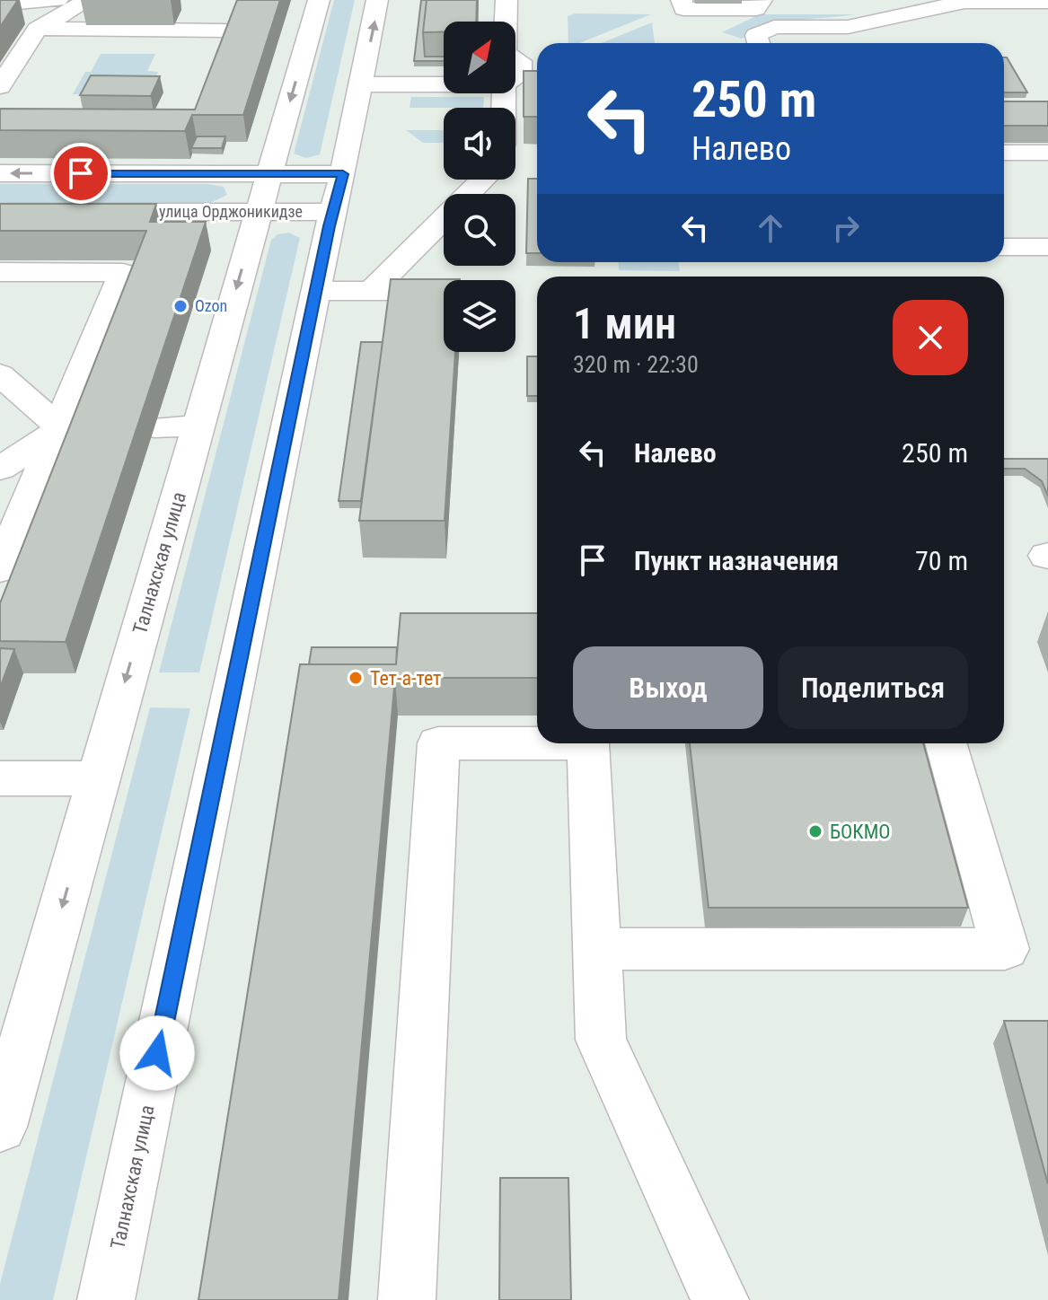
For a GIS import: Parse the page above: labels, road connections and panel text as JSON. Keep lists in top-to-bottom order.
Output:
{
  "streets": {
    "street": ["улица Орджоникидзе", "Талнахская улица"]
  },
  "crossings": [
    ["улица Орджоникидзе", "Талнахская улица"]
  ],
  "places": ["Ozon", "Тет-а-тет", "БОКМО"],
  "north": "top right",
  "page": {
    "turn": ["250 m", "Налево"],
    "heading": ["1 мин", "320 m · 22:30"],
    "list": [
      {
        "name": "Налево",
        "value": "250 m"
      },
      {
        "name": "Пункт назначения",
        "value": "70 m"
      }
    ],
    "buttons": ["Выход", "Поделиться"]
  }
}
